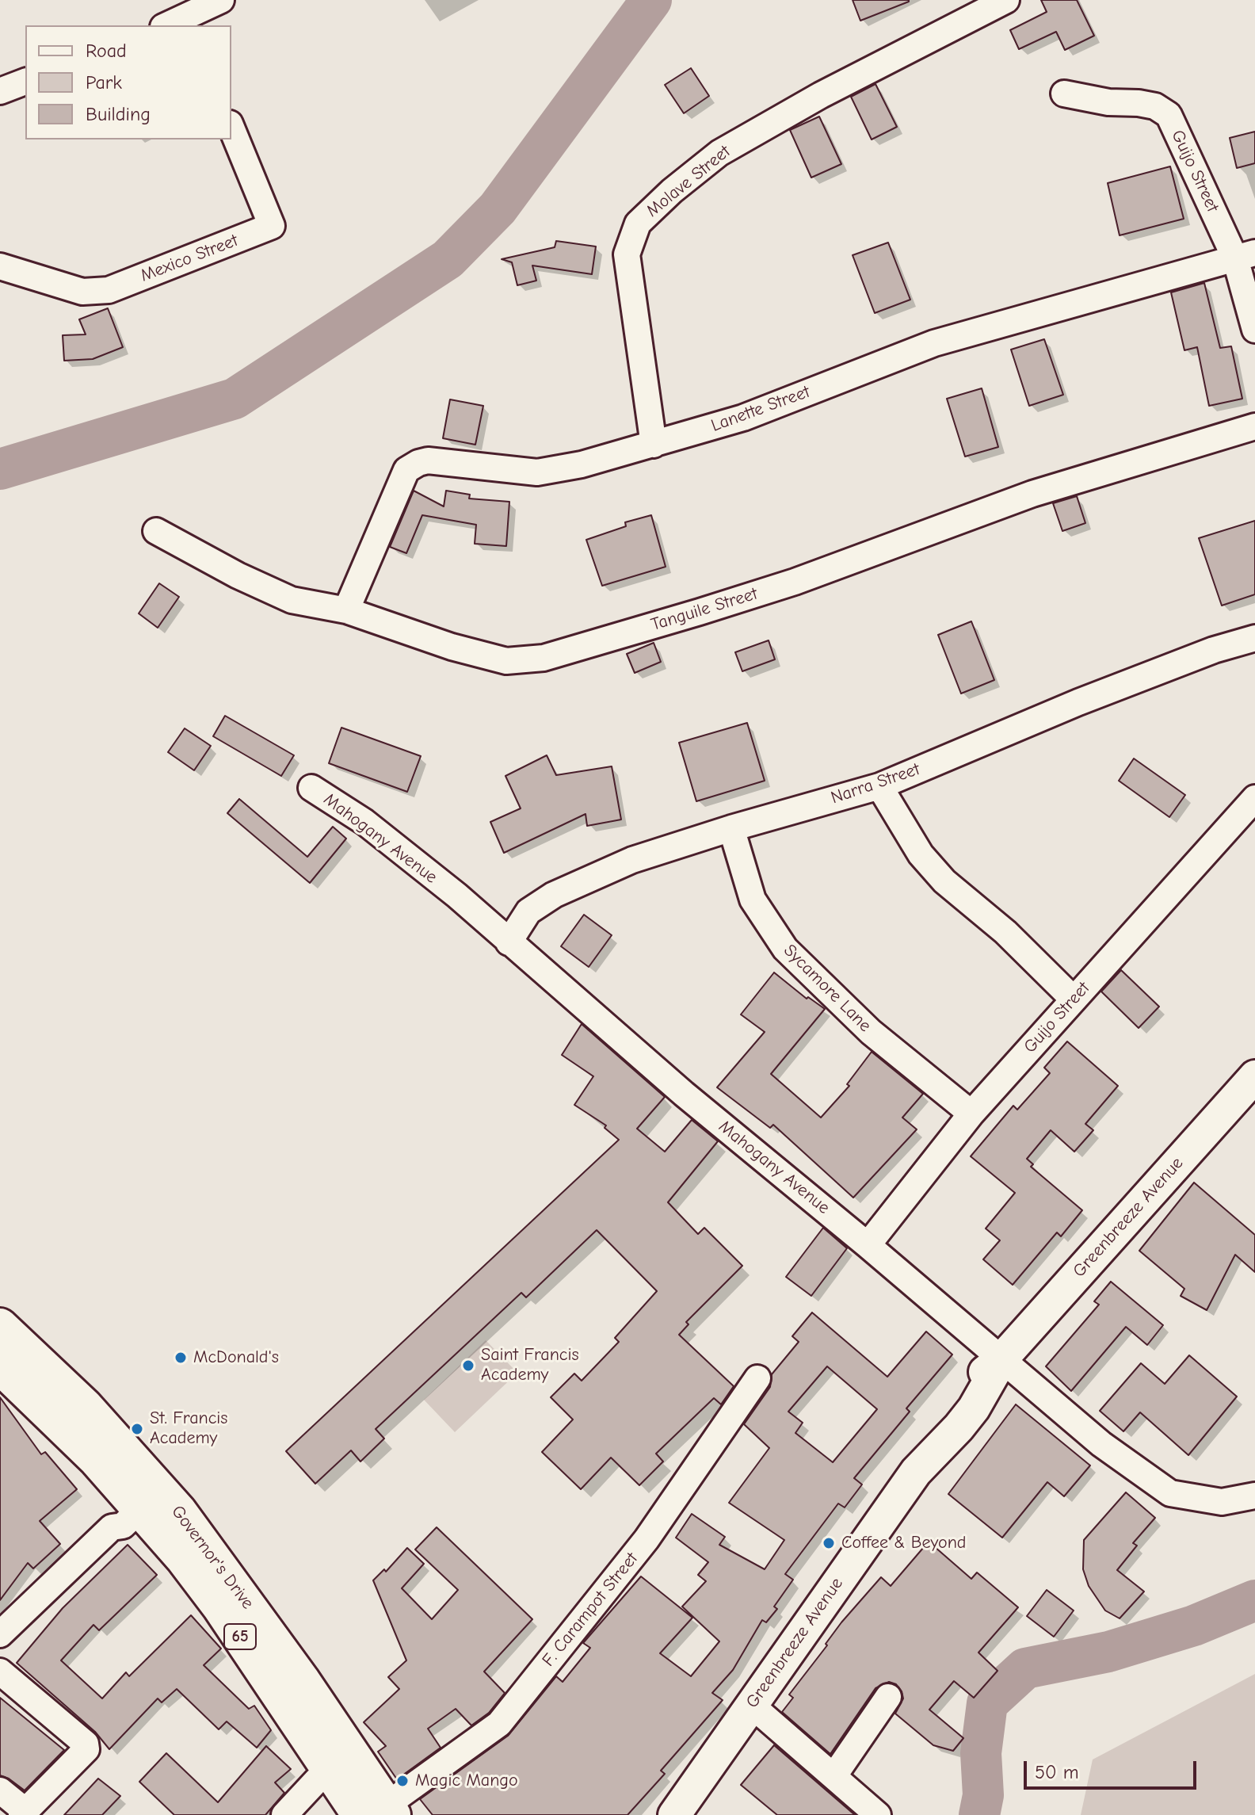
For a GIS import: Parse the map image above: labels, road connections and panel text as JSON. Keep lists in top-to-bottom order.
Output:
{
  "streets": {
    "main road": ["Governor's Drive", "65"],
    "street": [
      "Guijo Street",
      "Molave Street",
      "Mexico Street",
      "Lanette Street",
      "Tanguile Street",
      "Narra Street",
      "Mahogany Avenue",
      "Sycamore Lane",
      "Greenbreeze Avenue",
      "F. Carampot Street"
    ]
  },
  "crossings": [
    ["Guijo Street", "Lanette Street"],
    ["Guijo Street", "Mahogany Avenue"],
    ["Guijo Street", "Sycamore Lane"],
    ["Molave Street", "Lanette Street"],
    ["Lanette Street", "Tanguile Street"],
    ["Narra Street", "Mahogany Avenue"],
    ["Narra Street", "Sycamore Lane"],
    ["Mahogany Avenue", "Greenbreeze Avenue"],
    ["Governor's Drive", "F. Carampot Street"]
  ],
  "places": [
    "McDonald's",
    "Saint Francis Academy",
    "St. Francis Academy",
    "Coffee & Beyond",
    "Magic Mango"
  ],
  "legend": ["Road", "Park", "Building"],
  "scale_bar": "50 m"
}
